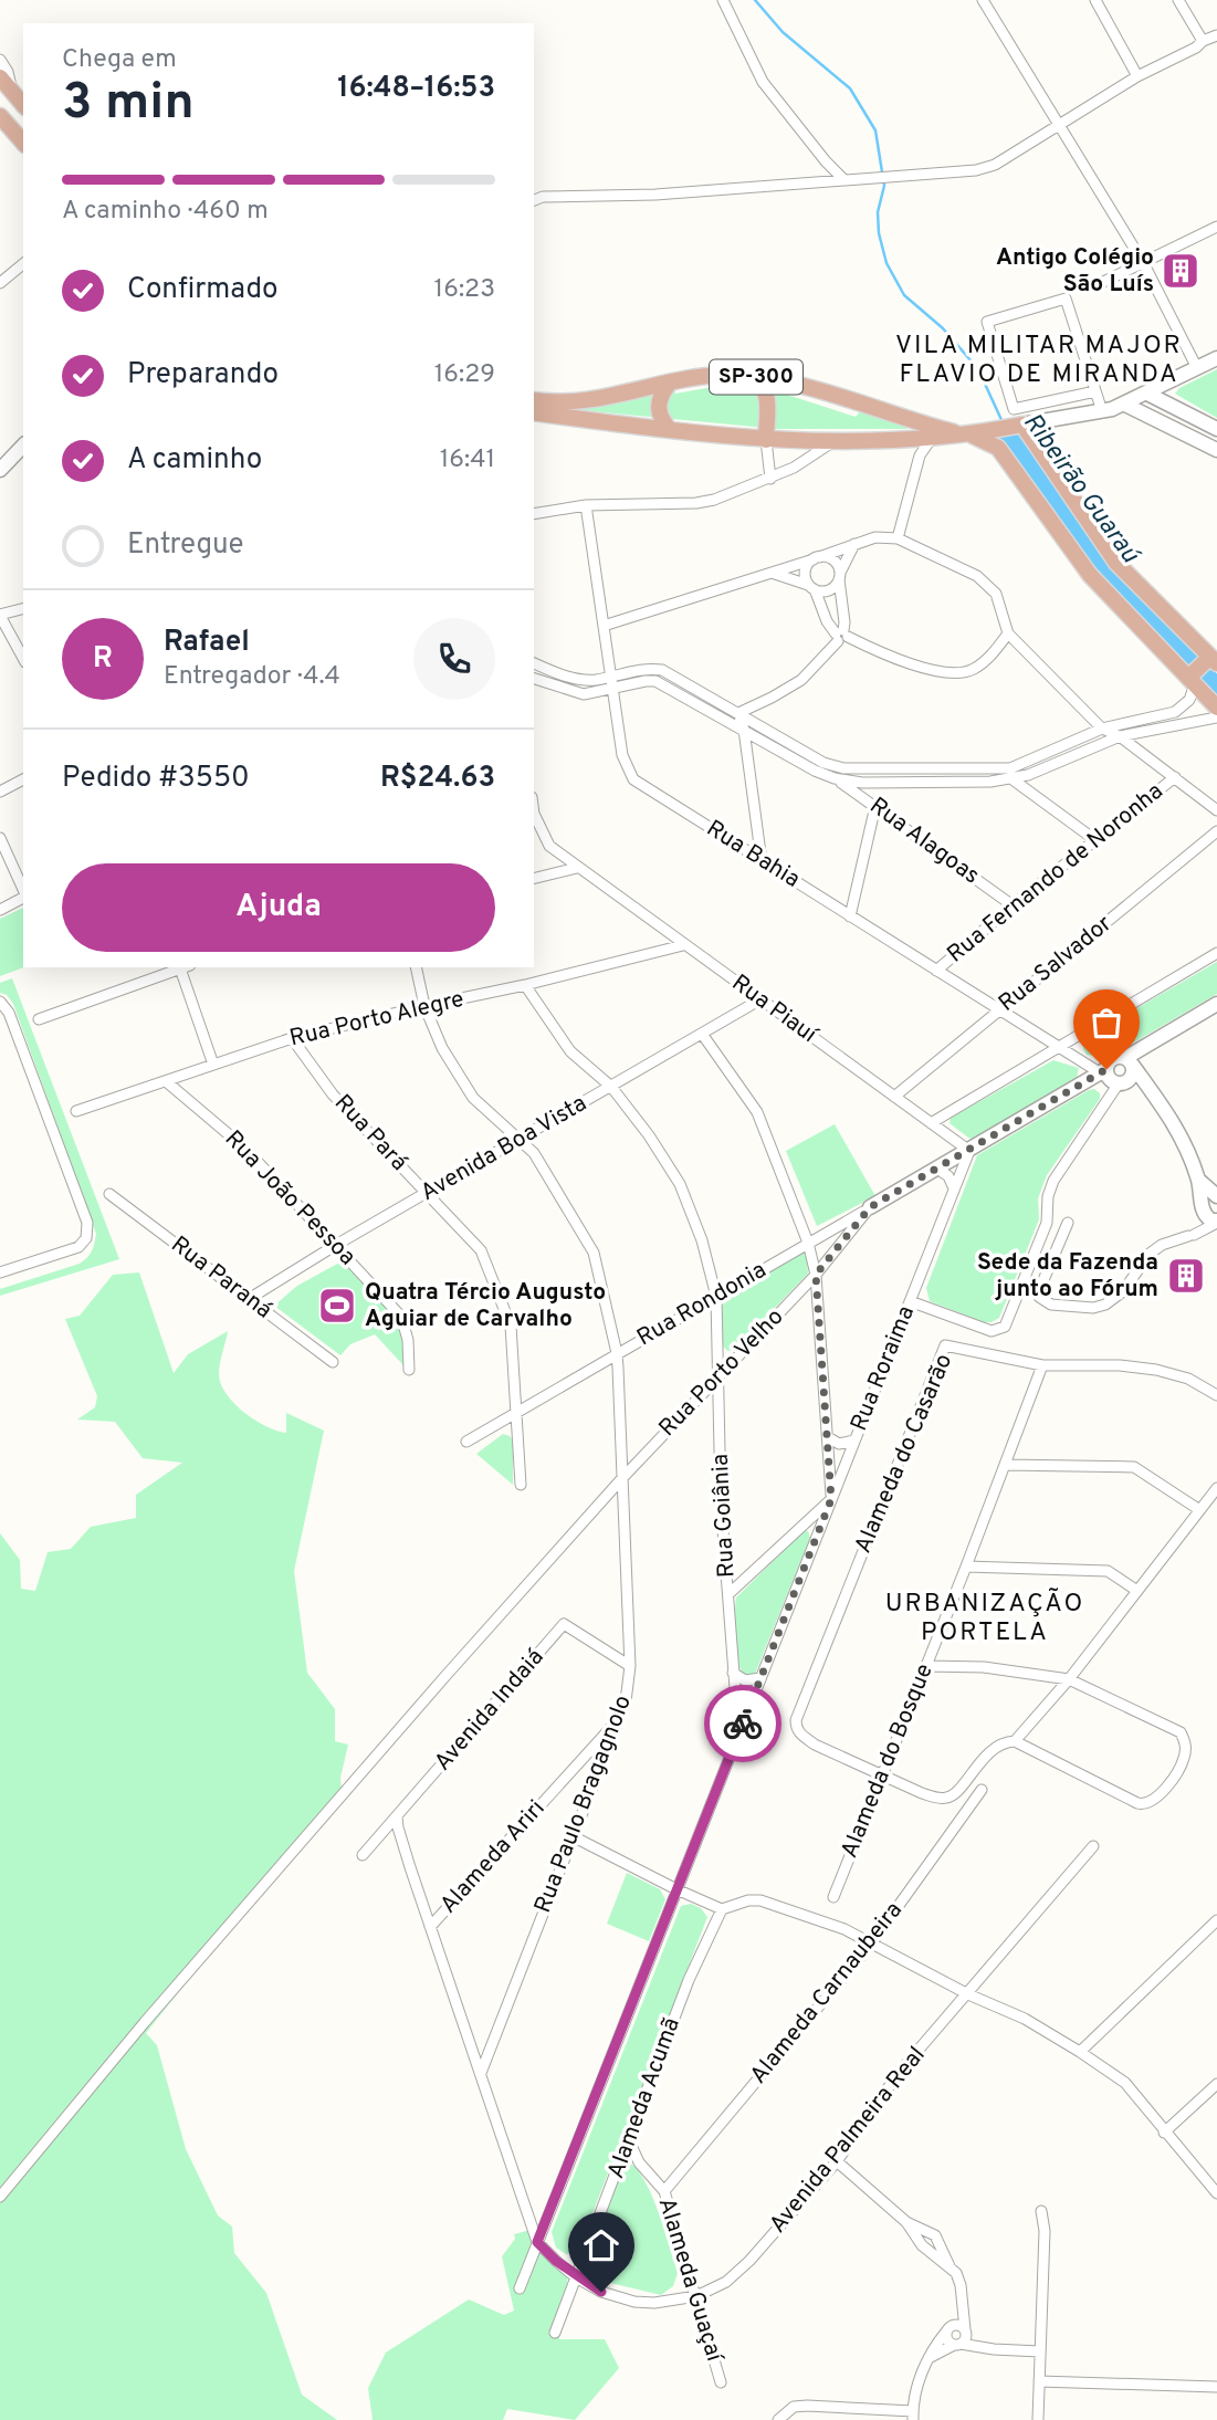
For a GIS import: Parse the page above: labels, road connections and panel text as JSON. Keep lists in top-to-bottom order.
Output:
{
  "streets": {
    "main road": ["SP-300"],
    "street": [
      "Rua Alagoas",
      "Rua Bahia",
      "Rua Fernando de Noronha",
      "Rua Salvador",
      "Rua Piauí",
      "Rua Porto Alegre",
      "Rua Pará",
      "Avenida Boa Vista",
      "Rua João Pessoa",
      "Rua Paraná",
      "Rua Rondonia",
      "Rua Roraima",
      "Rua Porto Velho",
      "Alameda do Casarão",
      "Rua Goiânia",
      "Avenida Indaiá",
      "Alameda do Bosque",
      "Rua Paulo Bragagnolo",
      "Alameda Ariri",
      "Alameda Carnaubeira",
      "Alameda Acumã",
      "Avenida Palmeira Real",
      "Alameda Guaçaí"
    ]
  },
  "crossings": [
    ["Rua Alagoas", "Rua Fernando de Noronha"],
    ["Rua Bahia", "Rua Fernando de Noronha"],
    ["Rua Bahia", "Rua Salvador"],
    ["Rua Bahia", "Rua Rondonia"],
    ["Rua Salvador", "Rua Piauí"],
    ["Rua Piauí", "Rua Porto Alegre"],
    ["Rua Piauí", "Avenida Boa Vista"],
    ["Rua Piauí", "Rua Rondonia"],
    ["Rua Piauí", "Rua Roraima"],
    ["Rua Porto Alegre", "Rua Pará"],
    ["Rua Porto Alegre", "Rua João Pessoa"],
    ["Rua Porto Alegre", "Rua Goiânia"],
    ["Rua Porto Alegre", "Rua Paulo Bragagnolo"],
    ["Rua Pará", "Avenida Boa Vista"],
    ["Rua Pará", "Rua Rondonia"],
    ["Avenida Boa Vista", "Rua João Pessoa"],
    ["Avenida Boa Vista", "Rua Paraná"],
    ["Avenida Boa Vista", "Rua Goiânia"],
    ["Avenida Boa Vista", "Rua Paulo Bragagnolo"],
    ["Rua Rondonia", "Rua Roraima"],
    ["Rua Rondonia", "Rua Porto Velho"],
    ["Rua Rondonia", "Rua Goiânia"],
    ["Rua Rondonia", "Rua Paulo Bragagnolo"],
    ["Rua Roraima", "Rua Goiânia"],
    ["Rua Roraima", "Avenida Palmeira Real"],
    ["Rua Porto Velho", "Rua Goiânia"],
    ["Rua Porto Velho", "Rua Paulo Bragagnolo"],
    ["Alameda do Casarão", "Alameda do Bosque"],
    ["Avenida Indaiá", "Rua Paulo Bragagnolo"],
    ["Avenida Indaiá", "Avenida Palmeira Real"],
    ["Rua Paulo Bragagnolo", "Alameda Ariri"],
    ["Rua Paulo Bragagnolo", "Avenida Palmeira Real"],
    ["Alameda Ariri", "Avenida Palmeira Real"],
    ["Alameda Carnaubeira", "Alameda Guaçaí"],
    ["Alameda Acumã", "Avenida Palmeira Real"],
    ["Alameda Acumã", "Alameda Guaçaí"],
    ["Avenida Palmeira Real", "Alameda Guaçaí"]
  ],
  "districts": ["VILA MILITAR MAJOR FLAVIO DE MIRANDA", "URBANIZAÇÃO PORTELA"],
  "water": ["Ribeirão Guaraú"],
  "places": {
    "building": ["Antigo Colégio São Luís", "Sede da Fazenda junto ao Fórum"],
    "sports": ["Quatra Tércio Augusto Aguiar de Carvalho"]
  },
  "page": {
    "heading": ["3 min", "Chega em", "16:48–16:53"],
    "panel": [
      "Rafael",
      "Entregador · 4.4",
      "Pedido #3550",
      "R$24.63"
    ],
    "bar": "A caminho · 460 m",
    "list": [
      ["Confirmado", "16:23"],
      ["Preparando", "16:29"],
      ["A caminho", "16:41"],
      "Entregue"
    ],
    "round": "R",
    "buttons": "Ajuda"
  }
}
